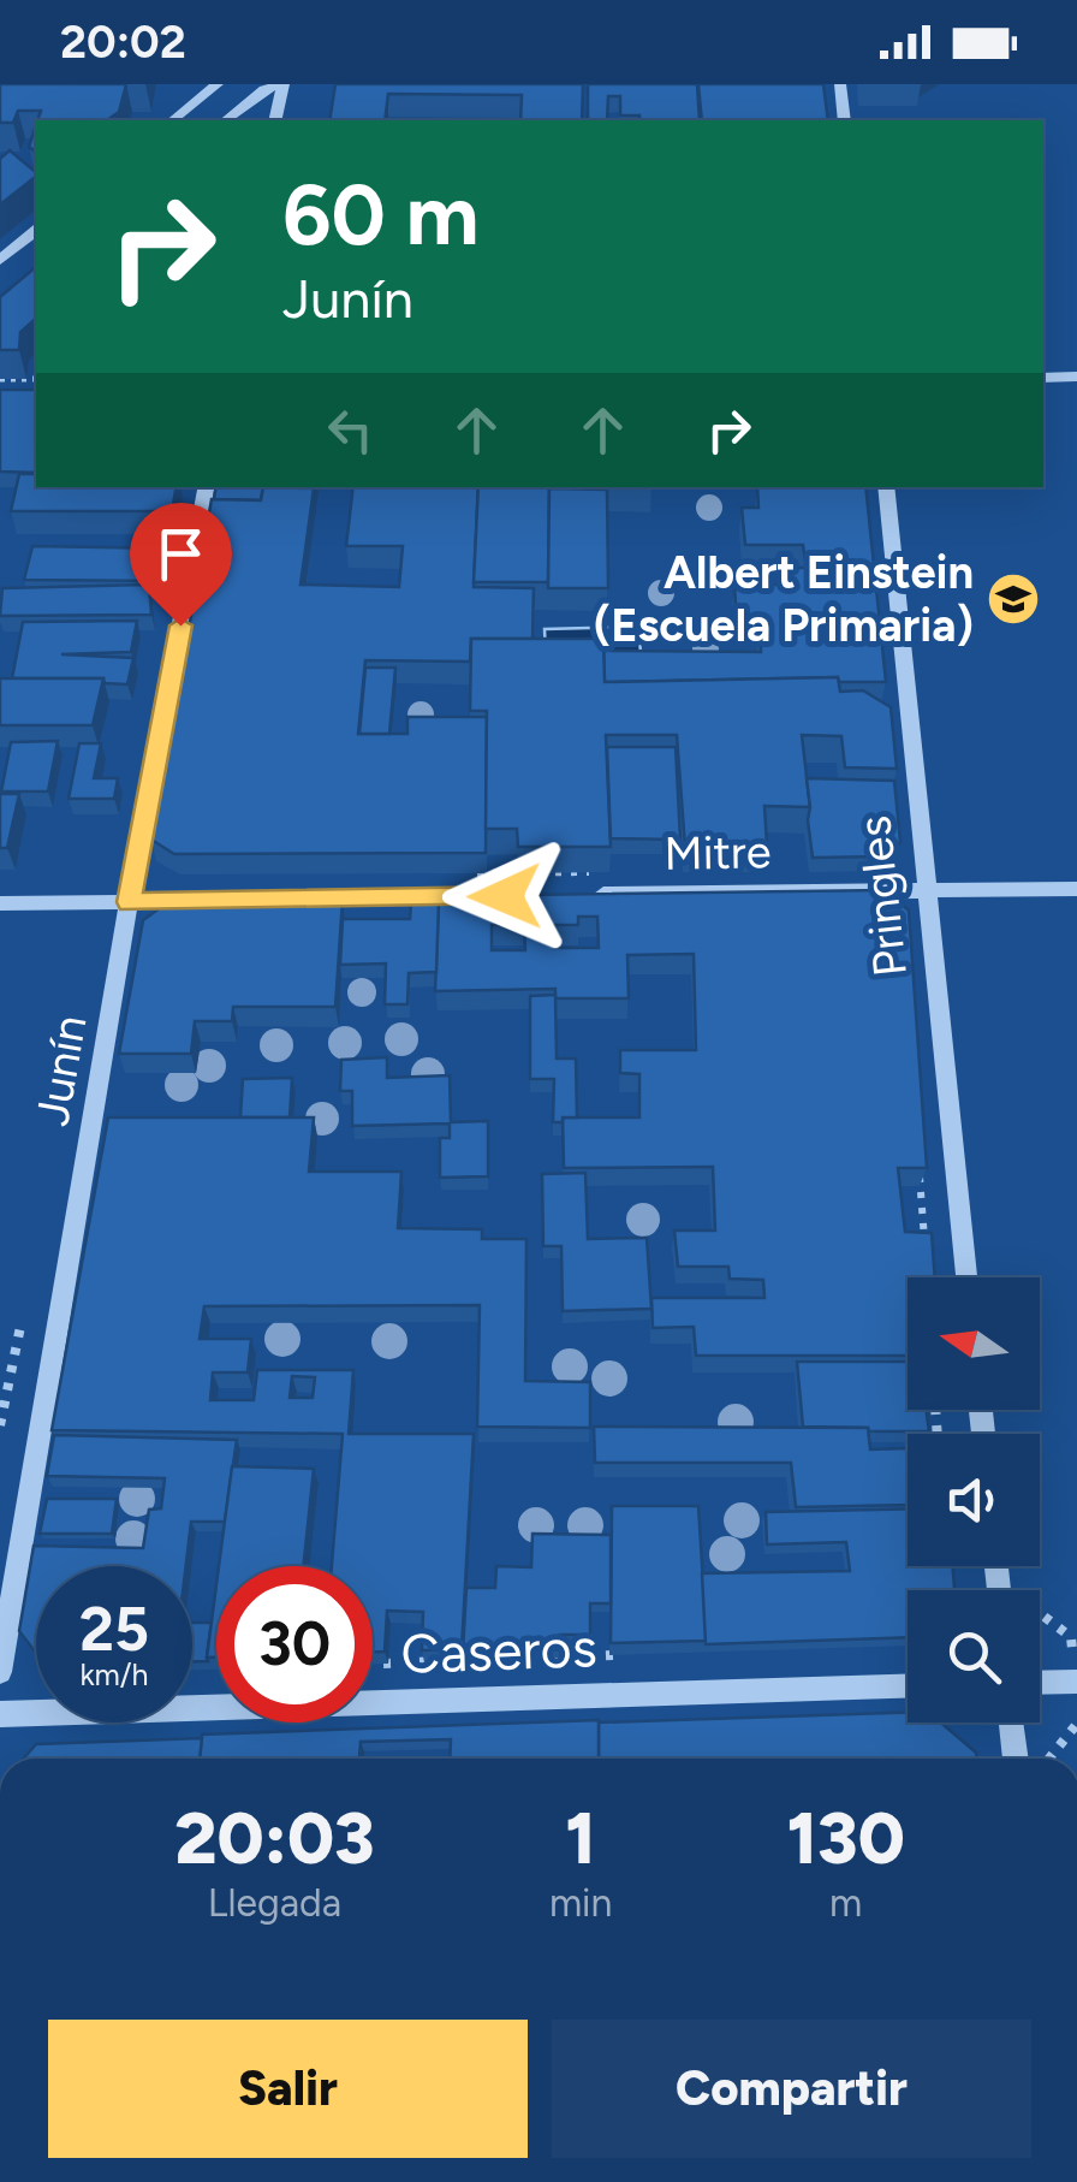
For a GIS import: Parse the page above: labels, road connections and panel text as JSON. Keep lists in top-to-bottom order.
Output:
{
  "streets": {
    "street": [
      "Mitre",
      "Pringles",
      "Junín",
      "Caseros"
    ]
  },
  "crossings": [
    ["Mitre", "Pringles"]
  ],
  "places": {
    "school or university": ["Albert Einstein (Escuela Primaria)"]
  },
  "north": "left",
  "page": {
    "status": "20:02",
    "turn": ["60 m", "Junín"],
    "speed": "25 km/h",
    "limit": "30",
    "eta": [
      "20:03",
      "Llegada",
      "1",
      "min",
      "130",
      "m"
    ],
    "buttons": ["Salir", "Compartir"]
  }
}
